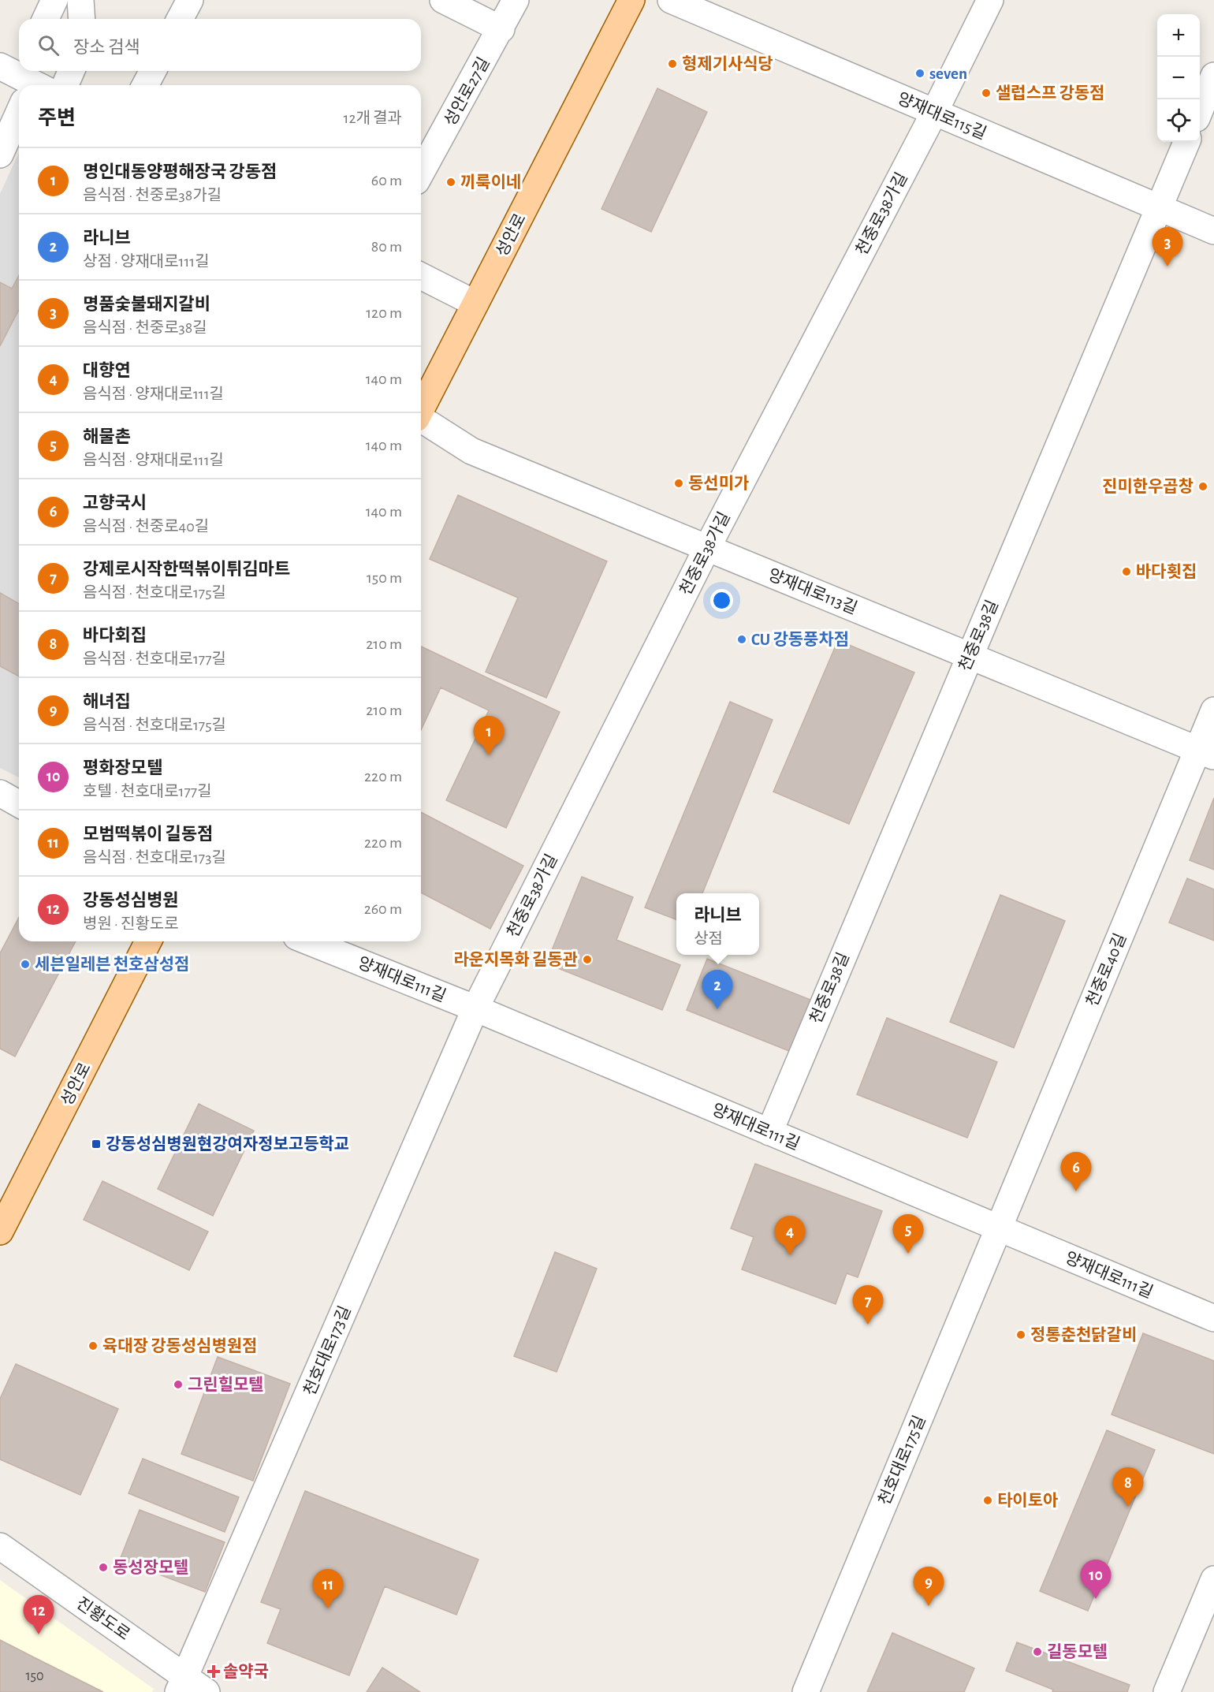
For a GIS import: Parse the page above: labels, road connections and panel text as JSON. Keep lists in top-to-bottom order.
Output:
{
  "streets": {
    "main road": ["성안로"],
    "street": [
      "성안로27길",
      "양재대로115길",
      "천중로38가길",
      "양재대로113길",
      "천중로38길",
      "천중로40길",
      "양재대로111길",
      "천호대로173길",
      "천호대로175길",
      "진황도로"
    ]
  },
  "crossings": [
    ["양재대로115길", "천중로38가길"],
    ["양재대로115길", "천중로38길"],
    ["천중로38가길", "양재대로113길"],
    ["천중로38가길", "양재대로111길"],
    ["천중로38가길", "천호대로173길"],
    ["양재대로113길", "천중로38길"],
    ["양재대로113길", "천중로40길"],
    ["천중로38길", "양재대로111길"],
    ["천중로40길", "양재대로111길"],
    ["천중로40길", "천호대로175길"],
    ["양재대로111길", "천호대로173길"],
    ["양재대로111길", "천호대로175길"],
    ["천호대로173길", "진황도로"]
  ],
  "places": {
    "other": [
      "형제기사식당",
      "seven",
      "샐럽스프 강동점",
      "끼룩이네",
      "동선미가",
      "진미한우곱창",
      "바다횟집",
      "CU 강동풍차점",
      "라운지목화 길동관",
      "세븐일레븐 천호삼성점",
      "정통춘천닭갈비",
      "육대장 강동성심병원점",
      "그린힐모텔",
      "타이토아",
      "동성장모텔",
      "길동모텔"
    ],
    "transit": ["강동성심병원현강여자정보고등학교"],
    "health": ["솔약국"]
  },
  "house_numbers": ["150"],
  "page": {
    "map_buttons": ["+", "−"],
    "search": "장소 검색",
    "heading": ["주변", "12개 결과"],
    "list": [
      {
        "mark": "1",
        "name": "명인대동양평해장국 강동점",
        "note": "음식점 · 천중로38가길",
        "value": "60 m"
      },
      {
        "mark": "2",
        "name": "라니브",
        "note": "상점 · 양재대로111길",
        "value": "80 m"
      },
      {
        "mark": "3",
        "name": "명품숯불돼지갈비",
        "note": "음식점 · 천중로38길",
        "value": "120 m"
      },
      {
        "mark": "4",
        "name": "대향연",
        "note": "음식점 · 양재대로111길",
        "value": "140 m"
      },
      {
        "mark": "5",
        "name": "해물촌",
        "note": "음식점 · 양재대로111길",
        "value": "140 m"
      },
      {
        "mark": "6",
        "name": "고향국시",
        "note": "음식점 · 천중로40길",
        "value": "140 m"
      },
      {
        "mark": "7",
        "name": "강제로시작한떡볶이튀김마트",
        "note": "음식점 · 천호대로175길",
        "value": "150 m"
      },
      {
        "mark": "8",
        "name": "바다회집",
        "note": "음식점 · 천호대로177길",
        "value": "210 m"
      },
      {
        "mark": "9",
        "name": "해녀집",
        "note": "음식점 · 천호대로175길",
        "value": "210 m"
      },
      {
        "mark": "10",
        "name": "평화장모텔",
        "note": "호텔 · 천호대로177길",
        "value": "220 m"
      },
      {
        "mark": "11",
        "name": "모범떡볶이 길동점",
        "note": "음식점 · 천호대로173길",
        "value": "220 m"
      },
      {
        "mark": "12",
        "name": "강동성심병원",
        "note": "병원 · 진황도로",
        "value": "260 m"
      }
    ],
    "pins": [
      "3",
      "1",
      "2",
      "6",
      "5",
      "4",
      "7",
      "8",
      "10",
      "9",
      "11",
      "12"
    ],
    "popup": ["라니브", "상점"]
  }
}
